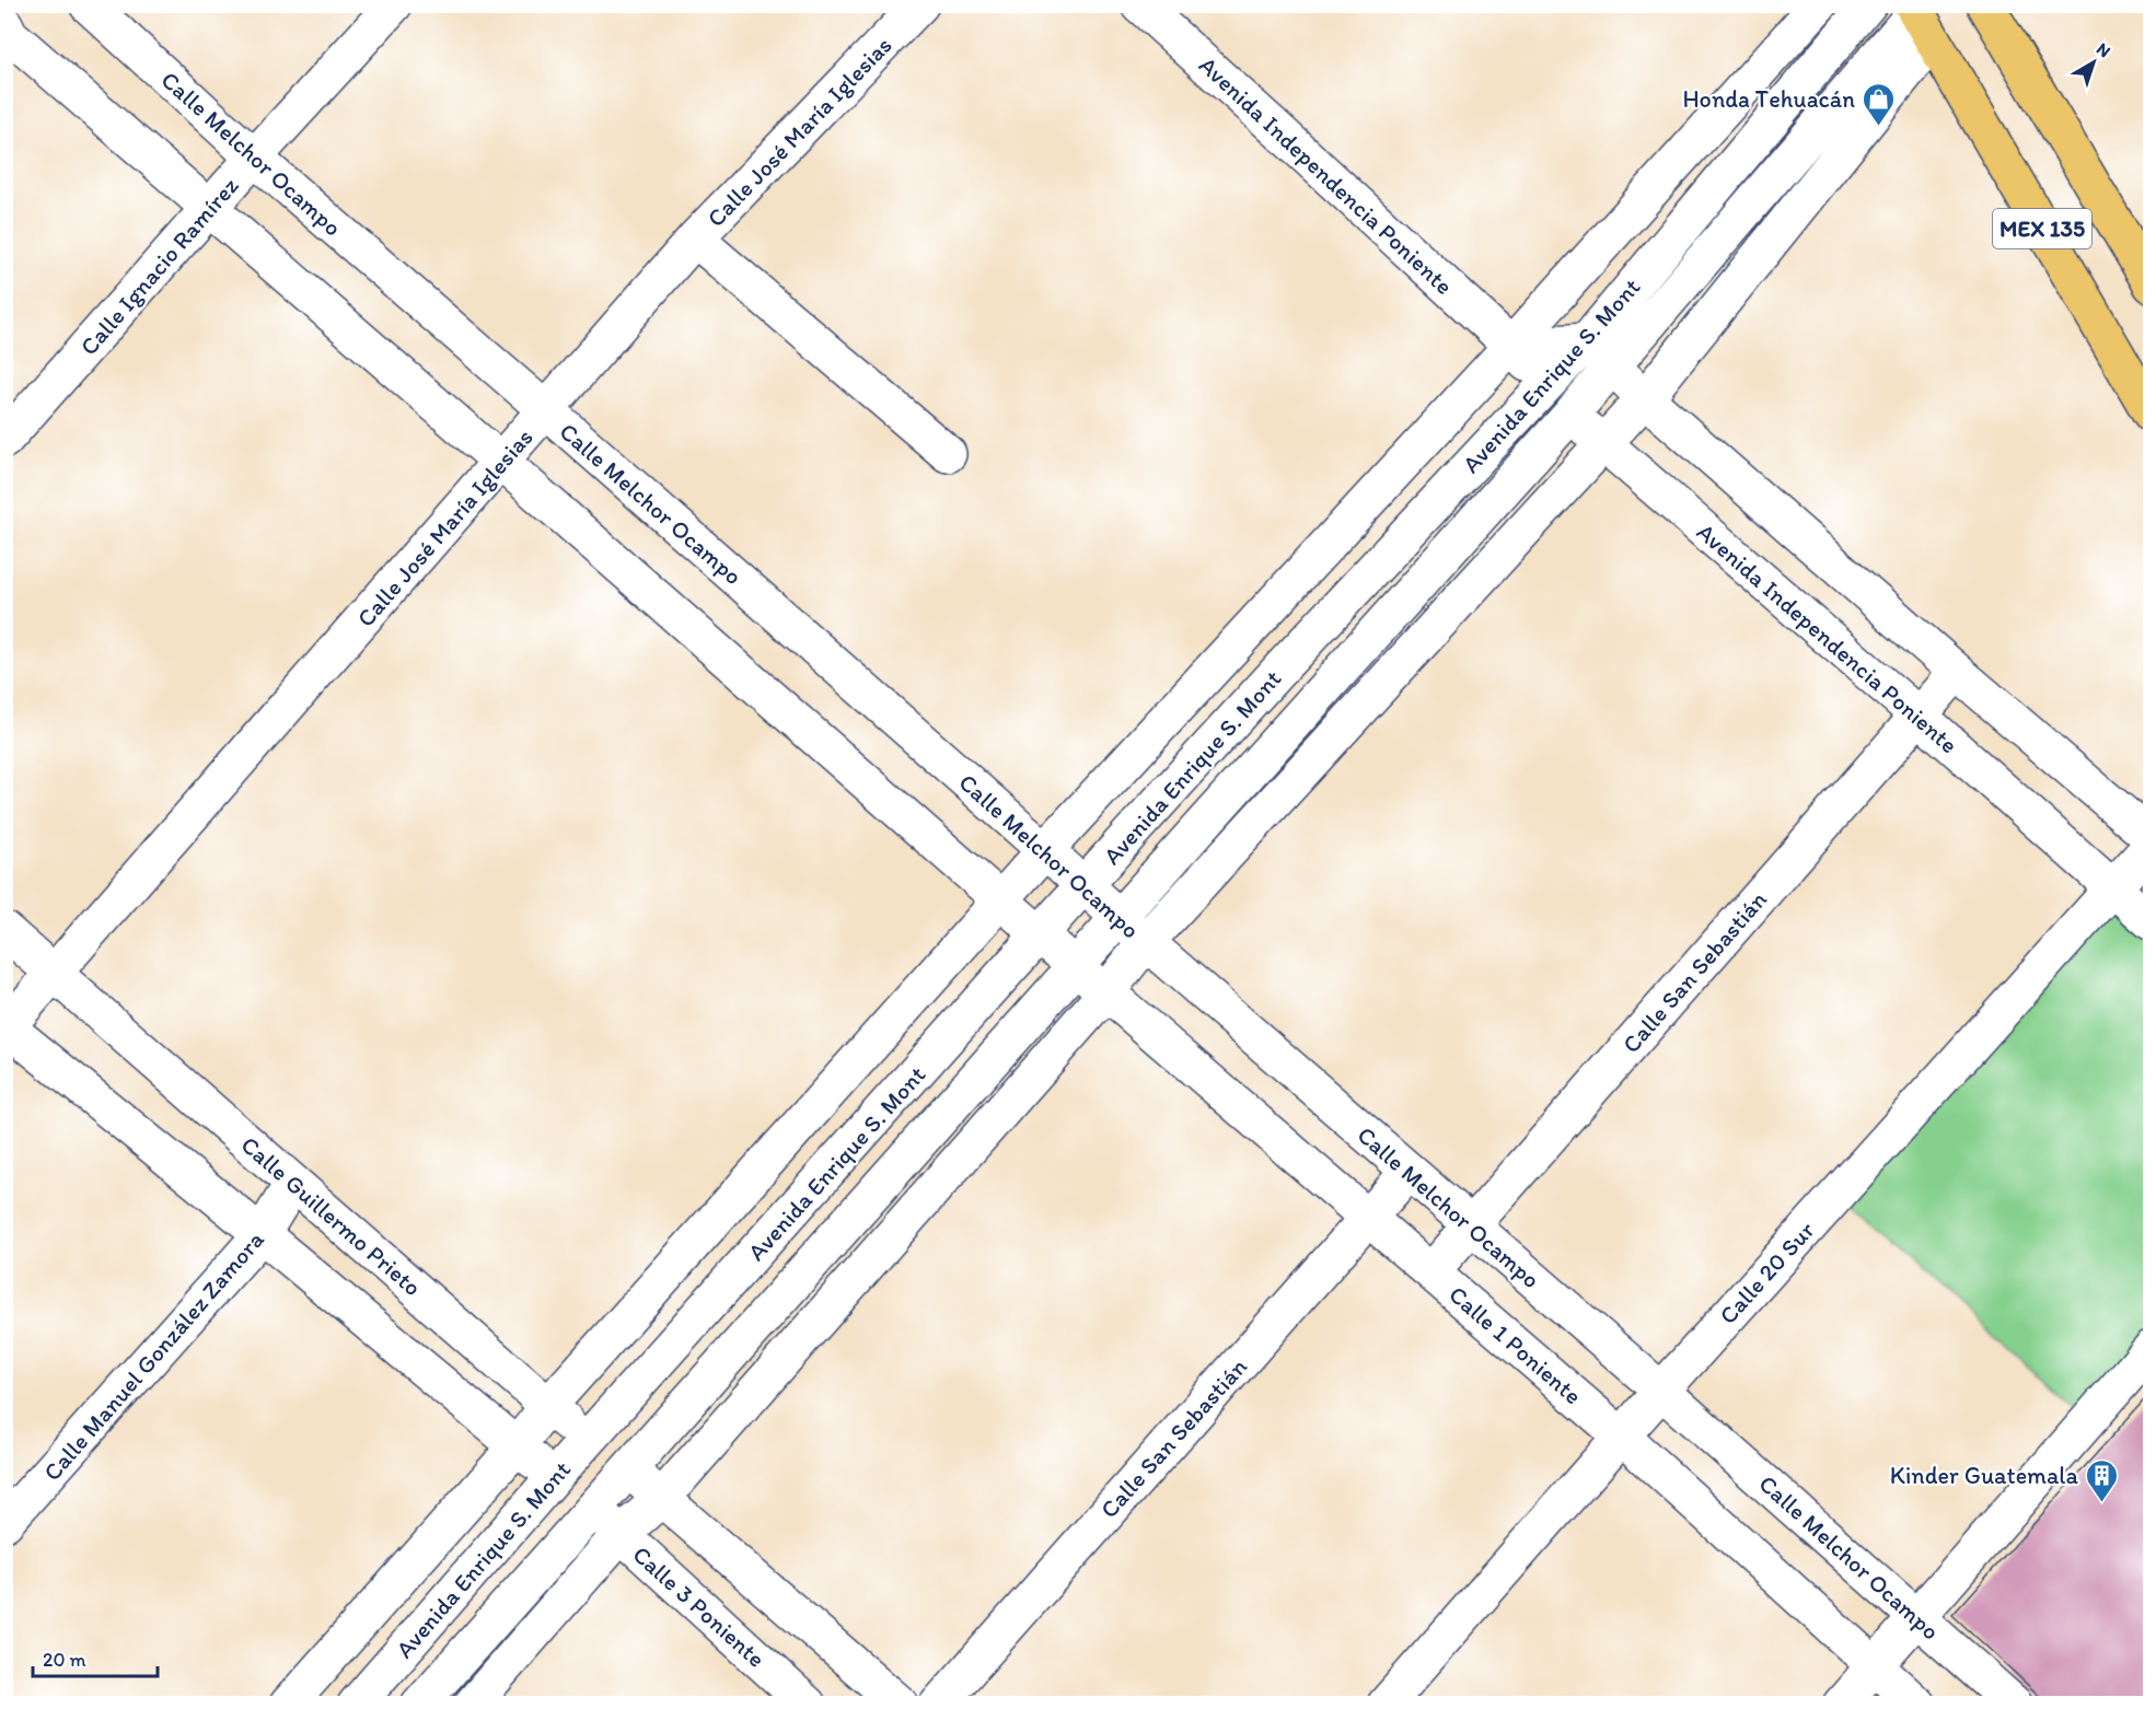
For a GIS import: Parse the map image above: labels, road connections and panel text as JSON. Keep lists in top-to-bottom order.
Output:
{
  "streets": {
    "main road": ["MEX 135"],
    "street": [
      "Calle José María Iglesias",
      "Calle Melchor Ocampo",
      "Avenida Independencia Poniente",
      "Calle Ignacio Ramírez",
      "Avenida Enrique S. Mont",
      "Calle San Sebastián",
      "Calle Guillermo Prieto",
      "Calle 20 Sur",
      "Calle 1 Poniente",
      "Calle Manuel González Zamora",
      "Calle 3 Poniente"
    ]
  },
  "crossings": [
    ["Calle José María Iglesias", "Calle Melchor Ocampo"],
    ["Calle José María Iglesias", "Calle Guillermo Prieto"],
    ["Calle Melchor Ocampo", "Calle Ignacio Ramírez"],
    ["Calle Melchor Ocampo", "Avenida Enrique S. Mont"],
    ["Calle Melchor Ocampo", "Calle San Sebastián"],
    ["Calle Melchor Ocampo", "Calle 20 Sur"],
    ["Avenida Independencia Poniente", "Avenida Enrique S. Mont"],
    ["Avenida Independencia Poniente", "Calle San Sebastián"],
    ["Avenida Independencia Poniente", "Calle 20 Sur"],
    ["MEX 135", "Avenida Enrique S. Mont"],
    ["Avenida Enrique S. Mont", "Calle Guillermo Prieto"],
    ["Calle San Sebastián", "Calle 1 Poniente"],
    ["Calle Guillermo Prieto", "Calle Manuel González Zamora"],
    ["Calle 20 Sur", "Calle 1 Poniente"]
  ],
  "places": {
    "shop": ["Honda Tehuacán"],
    "building": ["Kinder Guatemala"]
  },
  "scale_bar": "20 m",
  "north": "top right"
}
